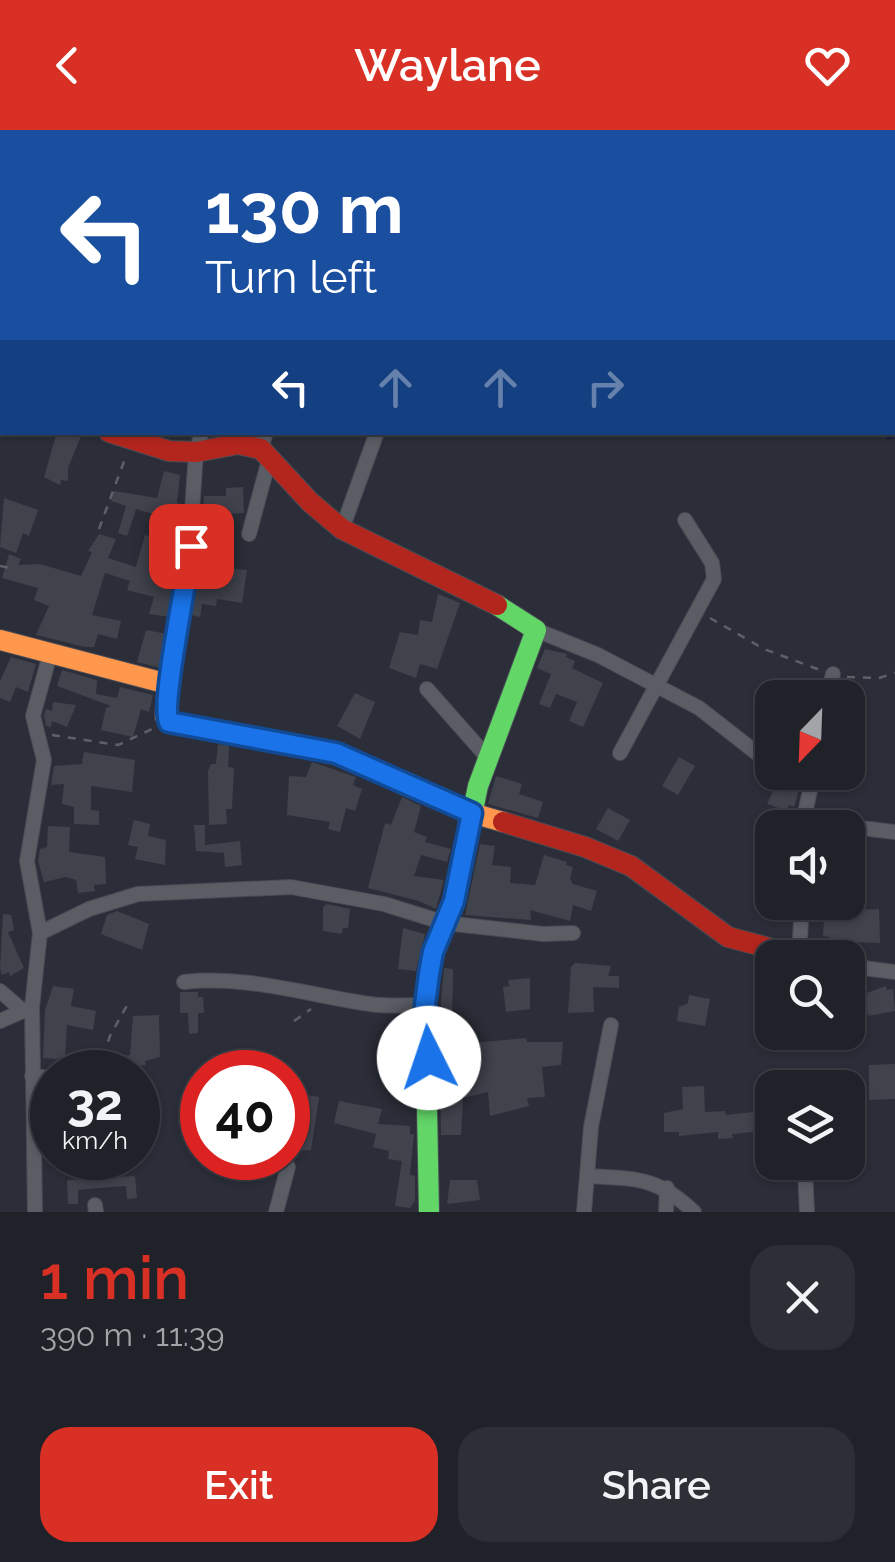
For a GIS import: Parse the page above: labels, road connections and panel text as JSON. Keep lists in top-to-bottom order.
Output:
{
  "north": "bottom left",
  "page": {
    "header": "Waylane",
    "turn": ["130 m", "Turn left"],
    "speed": "32 km/h",
    "limit": "40",
    "heading": ["1 min", "390 m · 11:39"],
    "buttons": ["Exit", "Share"]
  }
}
